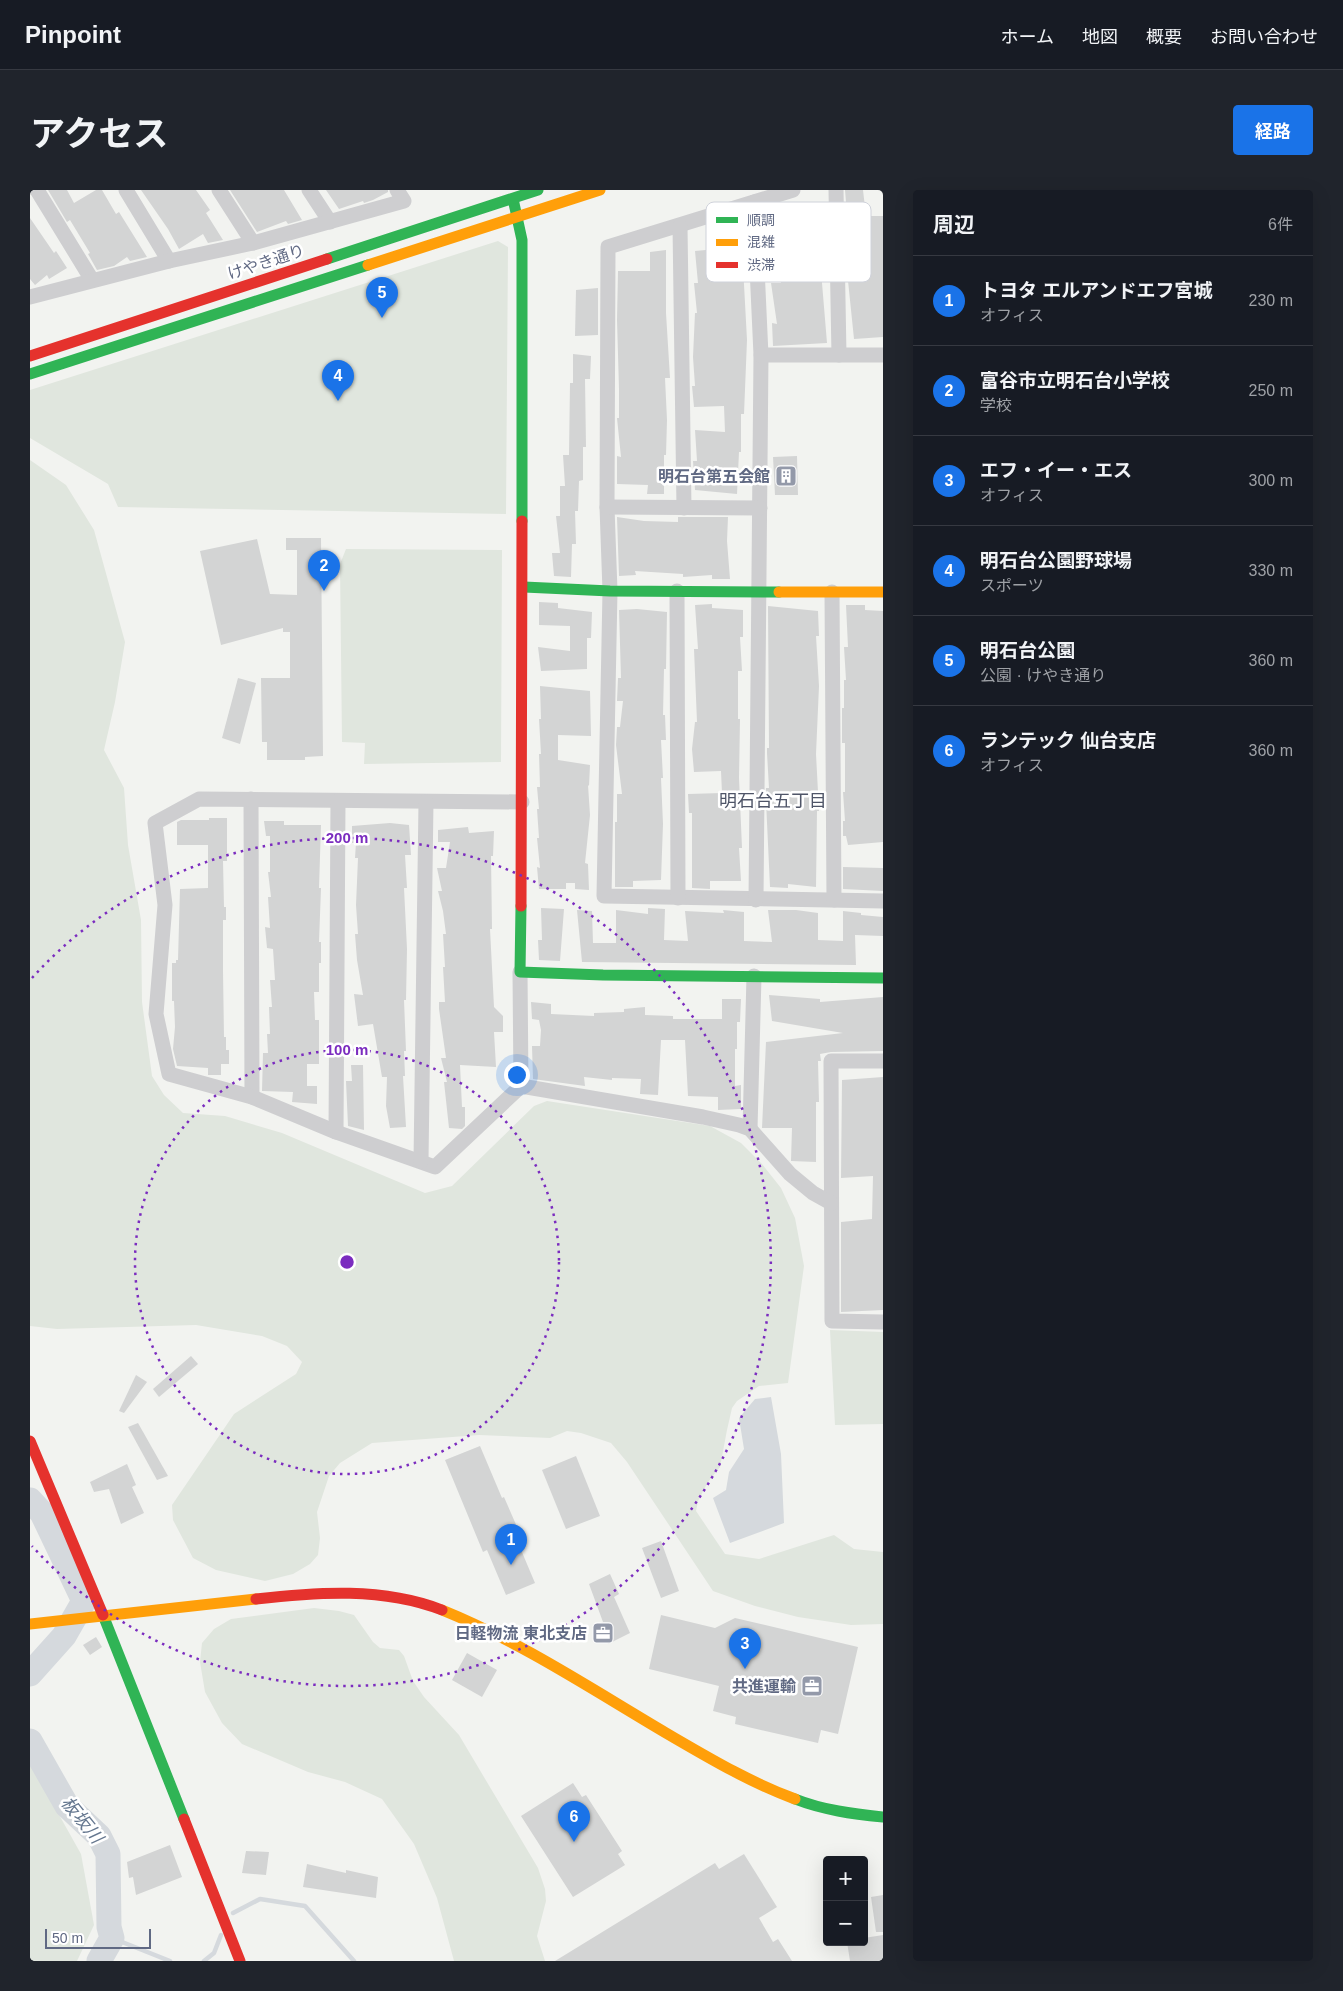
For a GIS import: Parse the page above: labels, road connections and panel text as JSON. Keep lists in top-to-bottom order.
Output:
{
  "streets": {
    "street": ["けやき通り"]
  },
  "districts": ["明石台五丁目"],
  "water": ["板坂川"],
  "places": {
    "building": ["明石台第五会館"],
    "office": ["日軽物流 東北支店", "共進運輸"]
  },
  "legend": ["順調", "混雑", "渋滞"],
  "scale_bar": "50 m",
  "page": {
    "header": "Pinpoint",
    "nav": [
      "ホーム",
      "地図",
      "概要",
      "お問い合わせ"
    ],
    "title": "アクセス",
    "buttons": "経路",
    "heading": ["周辺", "6件"],
    "list": [
      {
        "mark": "1",
        "name": "トヨタ エルアンドエフ宮城",
        "note": "オフィス",
        "value": "230 m"
      },
      {
        "mark": "2",
        "name": "富谷市立明石台小学校",
        "note": "学校",
        "value": "250 m"
      },
      {
        "mark": "3",
        "name": "エフ・イー・エス",
        "note": "オフィス",
        "value": "300 m"
      },
      {
        "mark": "4",
        "name": "明石台公園野球場",
        "note": "スポーツ",
        "value": "330 m"
      },
      {
        "mark": "5",
        "name": "明石台公園",
        "note": "公園 · けやき通り",
        "value": "360 m"
      },
      {
        "mark": "6",
        "name": "ランテック 仙台支店",
        "note": "オフィス",
        "value": "360 m"
      }
    ],
    "pins": [
      "5",
      "4",
      "2",
      "1",
      "3",
      "6"
    ],
    "map_buttons": ["+", "−"],
    "scale": "50 m"
  },
  "rings": ["200 m", "100 m"]
}
